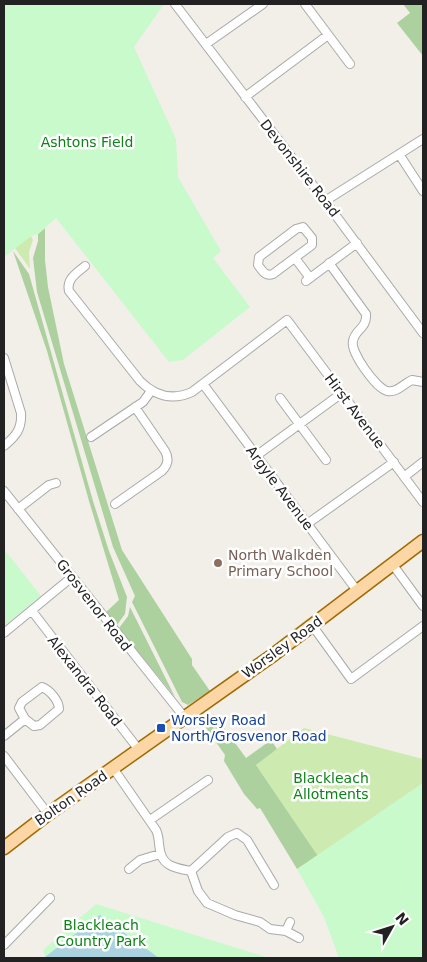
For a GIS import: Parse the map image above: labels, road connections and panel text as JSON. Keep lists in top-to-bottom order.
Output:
{
  "streets": {
    "main road": ["Worsley Road", "Bolton Road"],
    "street": [
      "Devonshire Road",
      "Hirst Avenue",
      "Argyle Avenue",
      "Grosvenor Road",
      "Alexandra Road"
    ]
  },
  "crossings": [
    ["Hirst Avenue", "Argyle Avenue"],
    ["Argyle Avenue", "Worsley Road"],
    ["Grosvenor Road", "Worsley Road"],
    ["Worsley Road", "Alexandra Road"],
    ["Worsley Road", "Bolton Road"],
    ["Alexandra Road", "Bolton Road"]
  ],
  "parks": ["Ashtons Field", "Blackleach Allotments", "Blackleach Country Park"],
  "places": {
    "other": ["North Walkden Primary School"],
    "transit": ["Worsley Road North/Grosvenor Road"]
  },
  "north": "top right"
}
